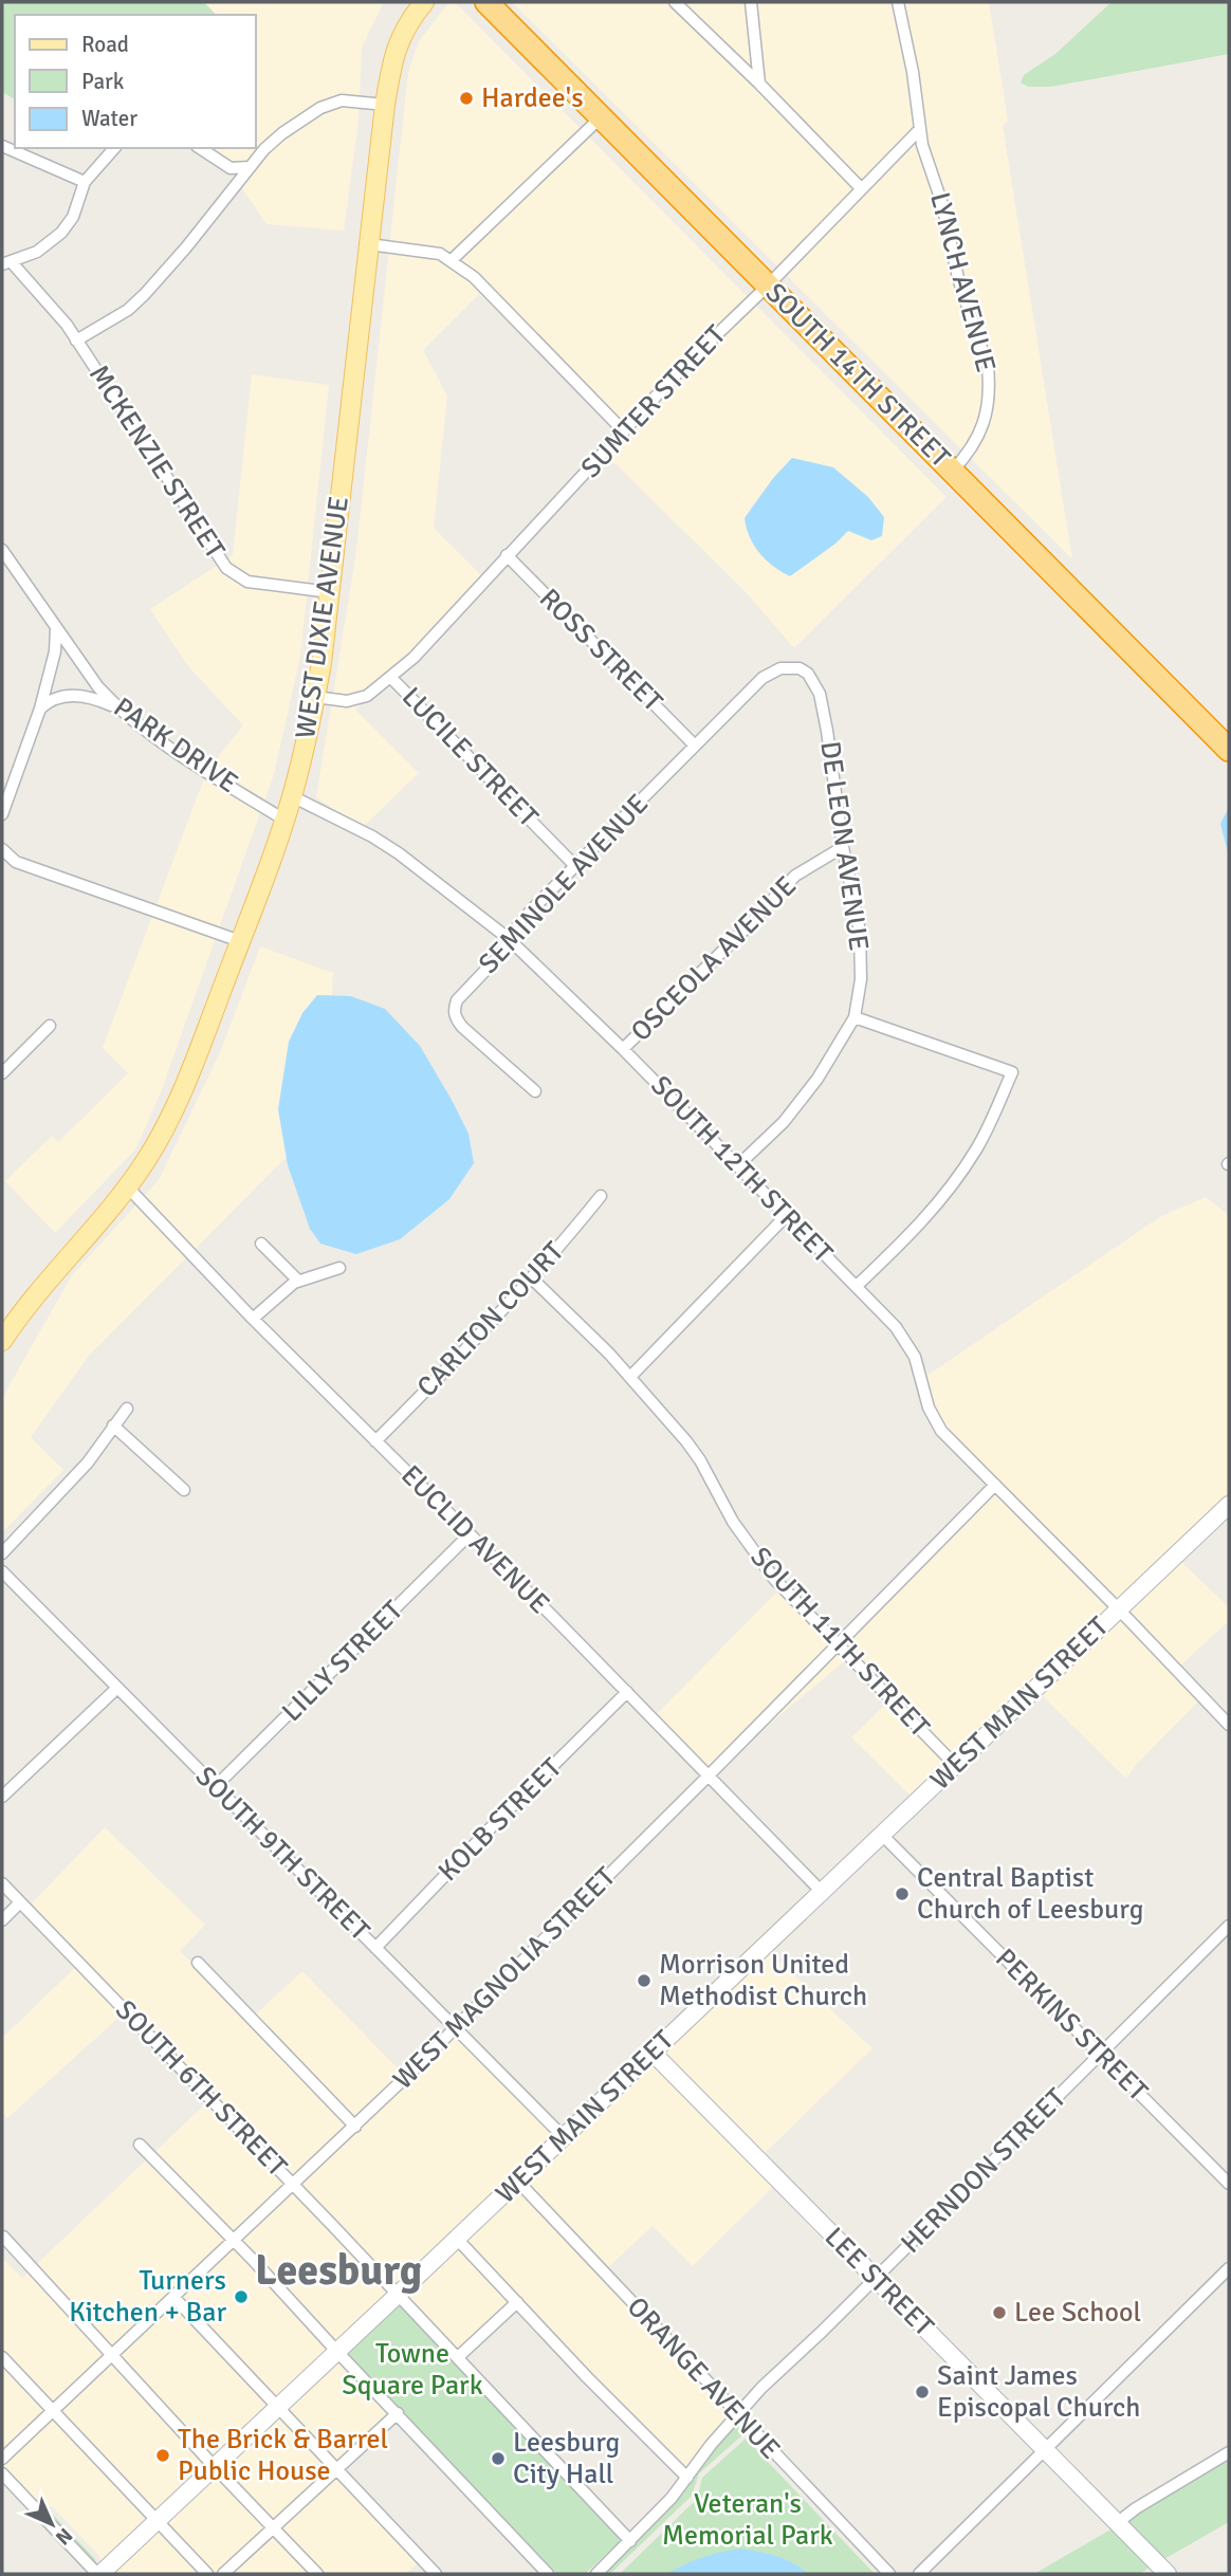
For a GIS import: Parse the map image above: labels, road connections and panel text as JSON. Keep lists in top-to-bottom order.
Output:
{
  "streets": {
    "highway": ["SOUTH 14TH STREET"],
    "main road": ["WEST DIXIE AVENUE", "WEST MAIN STREET", "LEE STREET"],
    "street": [
      "LYNCH AVENUE",
      "SUMTER STREET",
      "MCKENZIE STREET",
      "ROSS STREET",
      "PARK DRIVE",
      "LUCILE STREET",
      "DE LEON AVENUE",
      "SEMINOLE AVENUE",
      "OSCEOLA AVENUE",
      "SOUTH 12TH STREET",
      "CARLTON COURT",
      "EUCLID AVENUE",
      "SOUTH 11TH STREET",
      "LILLY STREET",
      "KOLB STREET",
      "SOUTH 9TH STREET",
      "WEST MAGNOLIA STREET",
      "PERKINS STREET",
      "SOUTH 6TH STREET",
      "HERNDON STREET",
      "ORANGE AVENUE"
    ]
  },
  "crossings": [
    ["LYNCH AVENUE", "SOUTH 14TH STREET"],
    ["LYNCH AVENUE", "SUMTER STREET"],
    ["SOUTH 14TH STREET", "SUMTER STREET"],
    ["SUMTER STREET", "ROSS STREET"],
    ["SUMTER STREET", "LUCILE STREET"],
    ["MCKENZIE STREET", "WEST DIXIE AVENUE"],
    ["WEST DIXIE AVENUE", "PARK DRIVE"],
    ["WEST DIXIE AVENUE", "LUCILE STREET"],
    ["WEST DIXIE AVENUE", "SOUTH 12TH STREET"],
    ["WEST DIXIE AVENUE", "EUCLID AVENUE"],
    ["ROSS STREET", "SEMINOLE AVENUE"],
    ["LUCILE STREET", "SEMINOLE AVENUE"],
    ["DE LEON AVENUE", "SEMINOLE AVENUE"],
    ["DE LEON AVENUE", "OSCEOLA AVENUE"],
    ["DE LEON AVENUE", "SOUTH 12TH STREET"],
    ["SEMINOLE AVENUE", "SOUTH 12TH STREET"],
    ["OSCEOLA AVENUE", "SOUTH 12TH STREET"],
    ["SOUTH 12TH STREET", "WEST MAIN STREET"],
    ["SOUTH 12TH STREET", "WEST MAGNOLIA STREET"],
    ["CARLTON COURT", "EUCLID AVENUE"],
    ["CARLTON COURT", "SOUTH 11TH STREET"],
    ["EUCLID AVENUE", "LILLY STREET"],
    ["EUCLID AVENUE", "WEST MAIN STREET"],
    ["EUCLID AVENUE", "KOLB STREET"],
    ["EUCLID AVENUE", "WEST MAGNOLIA STREET"],
    ["SOUTH 11TH STREET", "WEST MAIN STREET"],
    ["SOUTH 11TH STREET", "WEST MAGNOLIA STREET"],
    ["LILLY STREET", "SOUTH 9TH STREET"],
    ["WEST MAIN STREET", "SOUTH 9TH STREET"],
    ["WEST MAIN STREET", "PERKINS STREET"],
    ["WEST MAIN STREET", "SOUTH 6TH STREET"],
    ["WEST MAIN STREET", "LEE STREET"],
    ["WEST MAIN STREET", "ORANGE AVENUE"],
    ["KOLB STREET", "SOUTH 9TH STREET"],
    ["SOUTH 9TH STREET", "WEST MAGNOLIA STREET"],
    ["WEST MAGNOLIA STREET", "SOUTH 6TH STREET"],
    ["PERKINS STREET", "HERNDON STREET"],
    ["SOUTH 6TH STREET", "HERNDON STREET"],
    ["HERNDON STREET", "LEE STREET"],
    ["HERNDON STREET", "ORANGE AVENUE"]
  ],
  "districts": ["Leesburg"],
  "parks": ["Towne Square Park", "Veteran's Memorial Park"],
  "places": [
    "Hardee's",
    "Central Baptist Church of Leesburg",
    "Morrison United Methodist Church",
    "Turners Kitchen + Bar",
    "Lee School",
    "Saint James Episcopal Church",
    "The Brick & Barrel Public House",
    "Leesburg City Hall"
  ],
  "legend": ["Road", "Park", "Water"],
  "north": "bottom right"
}
